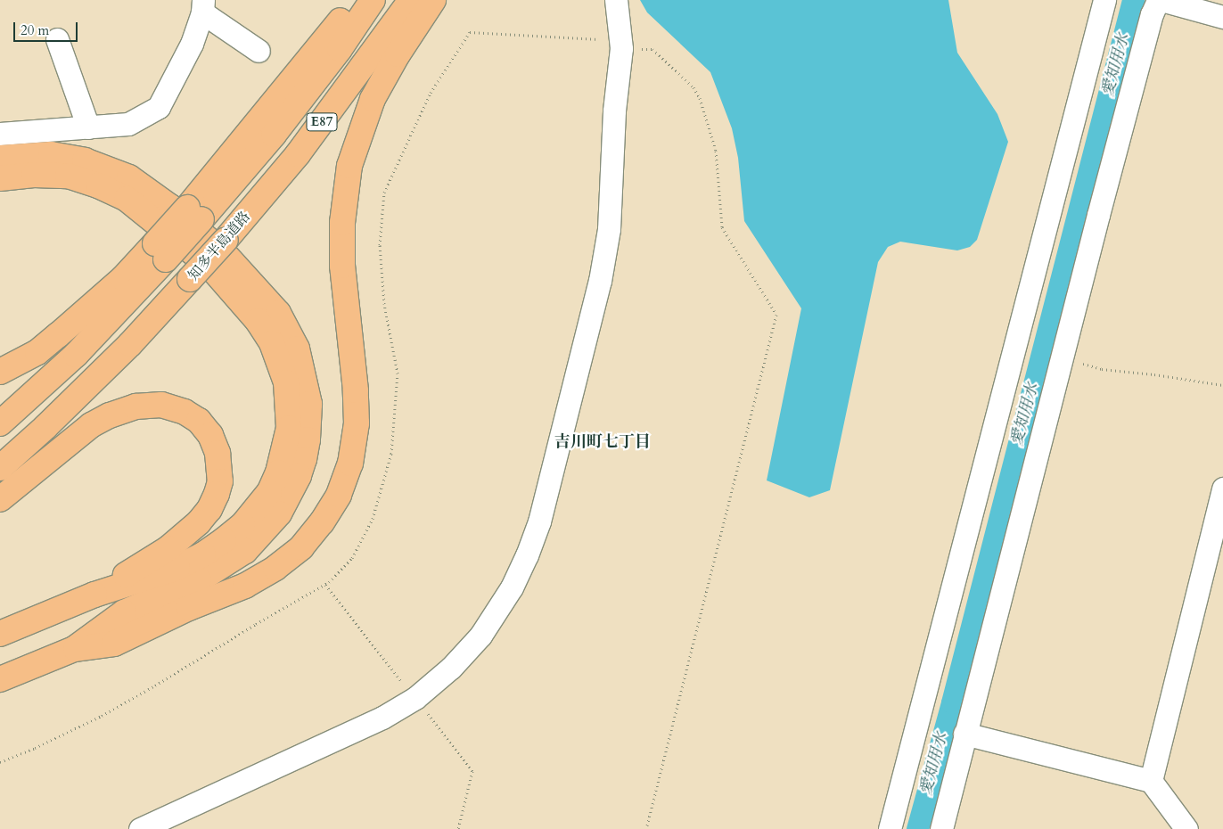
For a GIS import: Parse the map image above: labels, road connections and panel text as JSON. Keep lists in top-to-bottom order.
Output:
{
  "streets": {
    "highway": ["E87", "知多半島道路"]
  },
  "districts": ["吉川町七丁目"],
  "water": ["愛知用水"],
  "scale_bar": "20 m"
}
